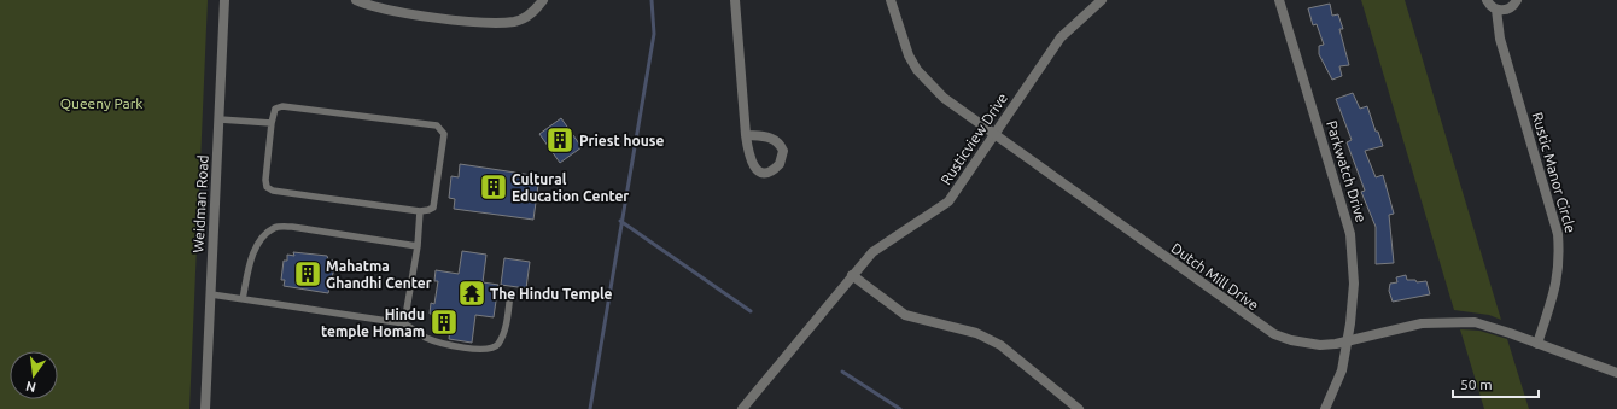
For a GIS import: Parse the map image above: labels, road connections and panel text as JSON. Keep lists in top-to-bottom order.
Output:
{
  "streets": {
    "street": [
      "Rusticview Drive",
      "Parkwatch Drive",
      "Rustic Manor Circle",
      "Weidman Road",
      "Dutch Mill Drive"
    ]
  },
  "crossings": [
    ["Rusticview Drive", "Dutch Mill Drive"],
    ["Parkwatch Drive", "Dutch Mill Drive"],
    ["Rustic Manor Circle", "Dutch Mill Drive"]
  ],
  "parks": ["Queeny Park"],
  "places": {
    "building": [
      "Priest house",
      "Cultural Education Center",
      "Mahatma Ghandhi Center",
      "Hindu temple Homam"
    ],
    "temple": ["The Hindu Temple"]
  },
  "scale_bar": "50 m",
  "north": "bottom"
}
